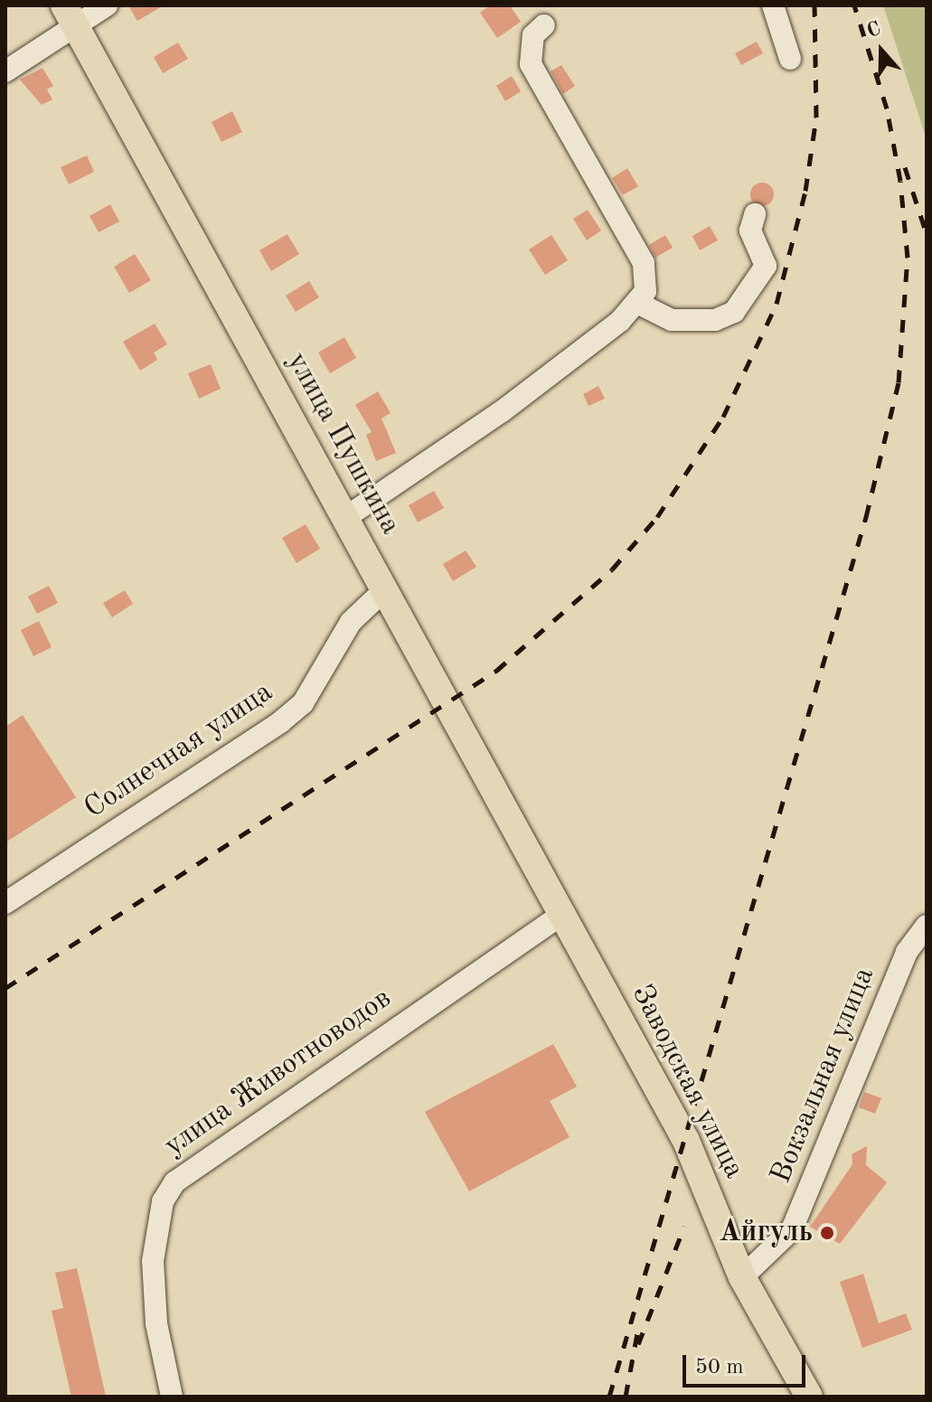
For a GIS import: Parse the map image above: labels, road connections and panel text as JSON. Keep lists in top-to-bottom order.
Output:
{
  "streets": {
    "main road": ["улица Пушкина", "Заводская улица"],
    "street": ["Солнечная улица", "улица Животноводов", "Вокзальная улица"]
  },
  "crossings": [
    ["улица Пушкина", "Солнечная улица"],
    ["улица Пушкина", "улица Животноводов"],
    ["улица Пушкина", "Заводская улица"],
    ["улица Животноводов", "Заводская улица"],
    ["Вокзальная улица", "Заводская улица"]
  ],
  "places": ["Айгуль"],
  "scale_bar": "50 m",
  "north": "top"
}
